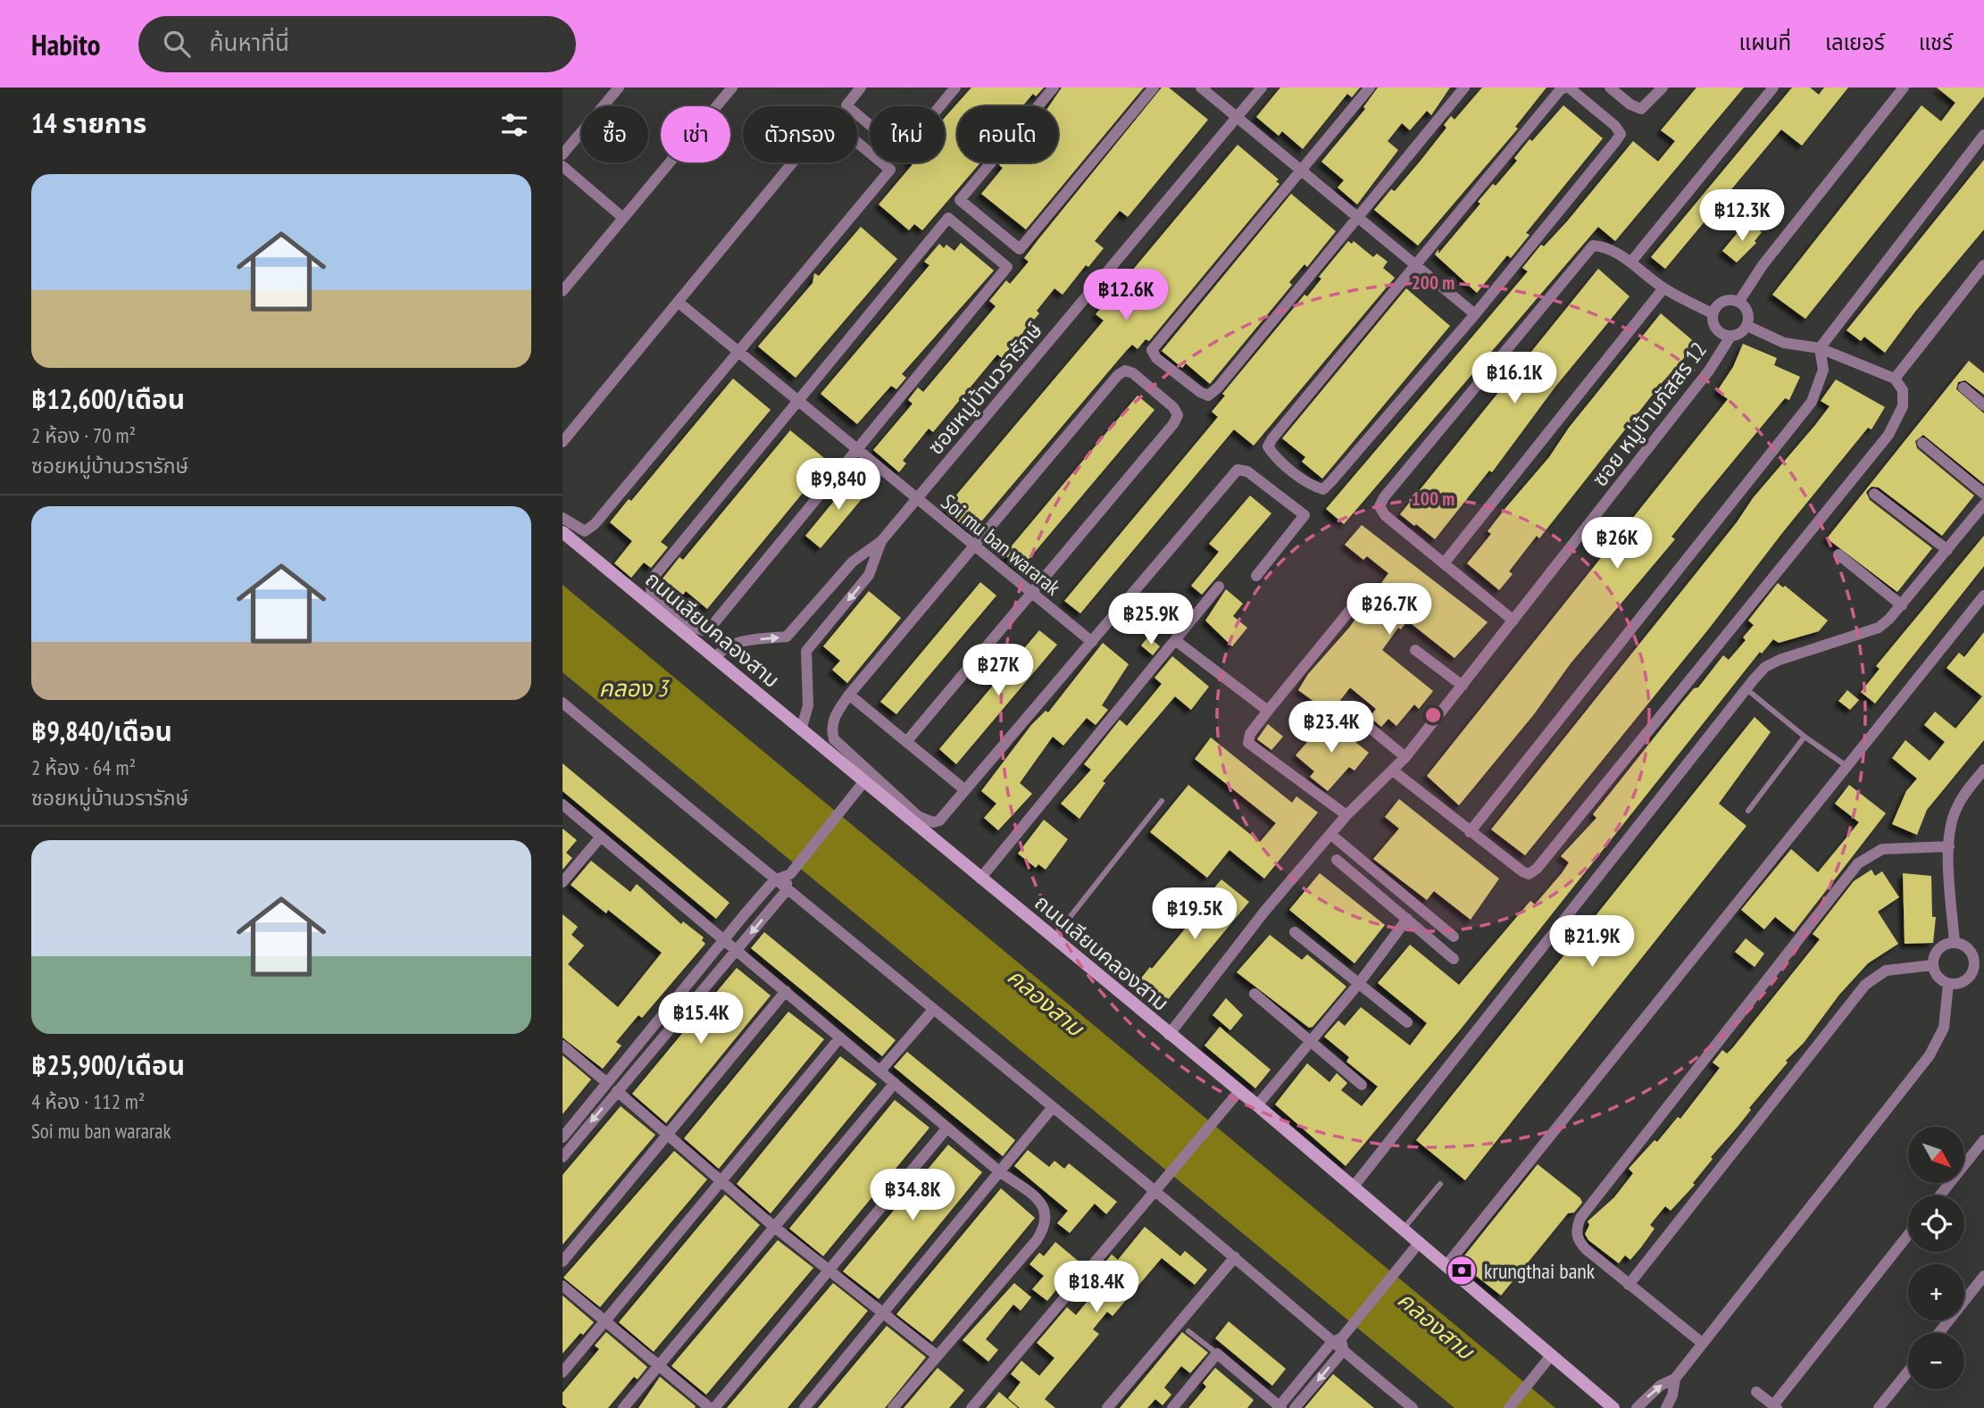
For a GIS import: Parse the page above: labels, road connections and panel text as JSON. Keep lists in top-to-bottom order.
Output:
{
  "streets": {
    "main road": ["ถนนเลียบคลองสาม"],
    "street": ["ซอยหมู่บ้านวรารักษ์", "ซอย หมู่บ้านภัสสร 12", "Soi mu ban wararak"]
  },
  "crossings": [
    ["ซอยหมู่บ้านวรารักษ์", "Soi mu ban wararak"],
    ["ซอย หมู่บ้านภัสสร 12", "ถนนเลียบคลองสาม"]
  ],
  "water": ["คลอง 3", "คลองสาม"],
  "places": {
    "bank": ["krungthai bank"]
  },
  "north": "bottom right",
  "page": {
    "header": "Habito",
    "search": "ค้นหาที่นี่",
    "nav": ["แผนที่", "เลเยอร์", "แชร์"],
    "heading": "14 รายการ",
    "chip": [
      "ซื้อ",
      "เช่า",
      "ตัวกรอง",
      "ใหม่",
      "คอนโด"
    ],
    "list": [
      {
        "name": "฿12,600/เดือน",
        "note": "2 ห้อง · 70 m² · ซอยหมู่บ้านวรารักษ์"
      },
      {
        "name": "฿9,840/เดือน",
        "note": "2 ห้อง · 64 m² · ซอยหมู่บ้านวรารักษ์"
      },
      {
        "name": "฿25,900/เดือน",
        "note": "4 ห้อง · 112 m² · Soi mu ban wararak"
      }
    ],
    "price": [
      "฿12.3K",
      "฿12.6K",
      "฿16.1K",
      "฿9,840",
      "฿26K",
      "฿26.7K",
      "฿25.9K",
      "฿27K",
      "฿23.4K",
      "฿19.5K",
      "฿21.9K",
      "฿15.4K",
      "฿34.8K",
      "฿18.4K"
    ],
    "map_buttons": ["+", "−"]
  },
  "rings": ["200 m", "100 m"]
}
